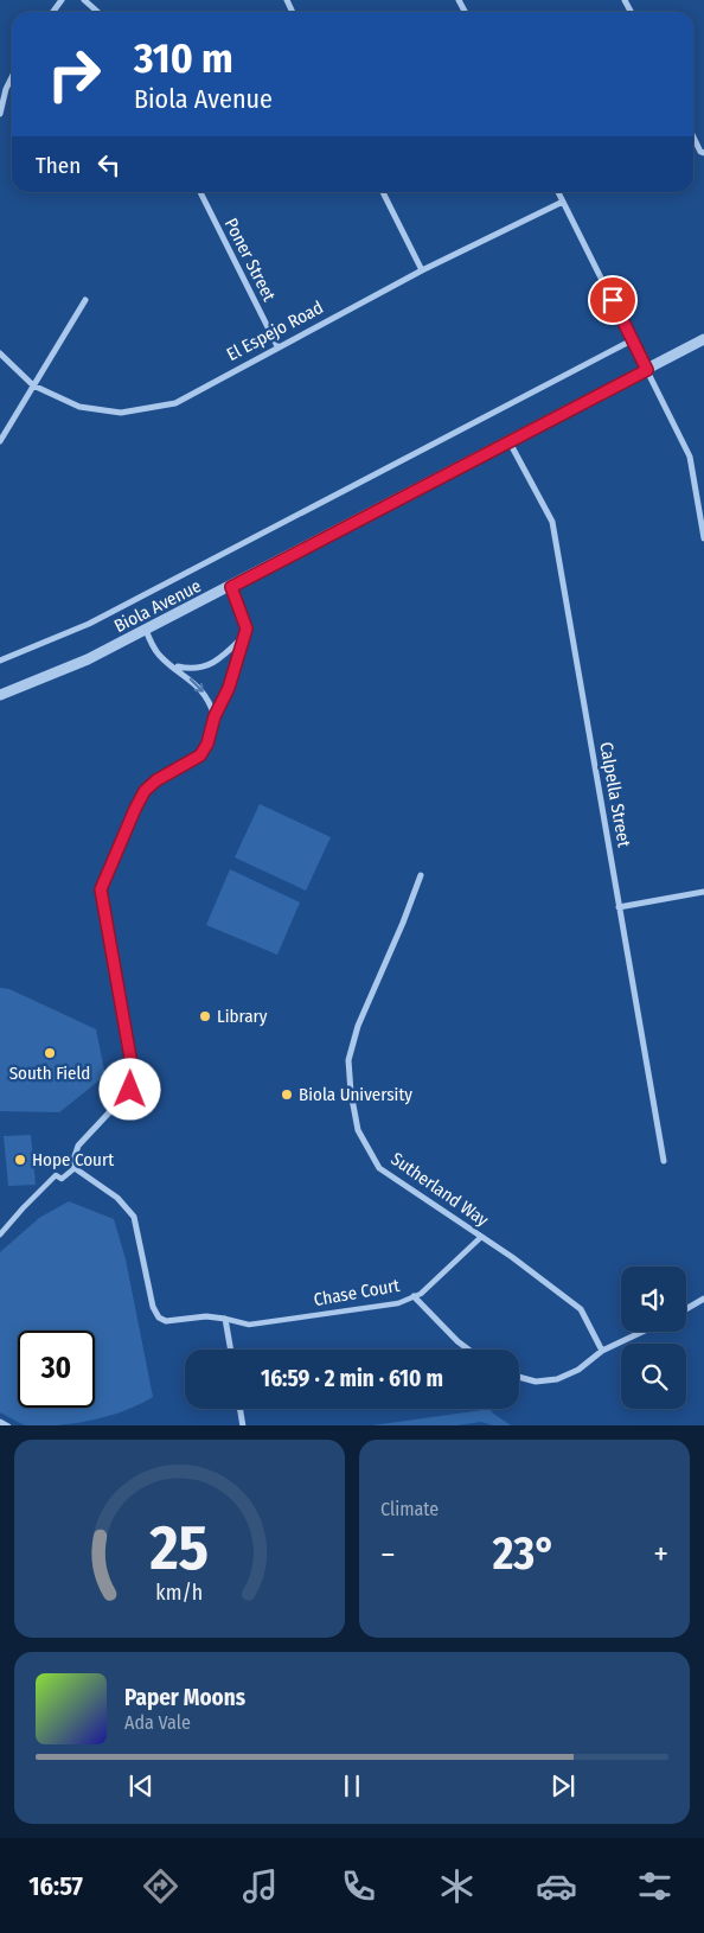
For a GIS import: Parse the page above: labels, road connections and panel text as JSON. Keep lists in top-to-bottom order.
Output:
{
  "streets": {
    "street": [
      "Poner Street",
      "El Espejo Road",
      "Biola Avenue",
      "Calpella Street",
      "Sutherland Way",
      "Chase Court"
    ]
  },
  "crossings": [
    ["Poner Street", "El Espejo Road"],
    ["Biola Avenue", "Calpella Street"],
    ["Sutherland Way", "Chase Court"]
  ],
  "places": [
    "Library",
    "South Field",
    "Biola University",
    "Hope Court"
  ],
  "page": {
    "turn": ["310 m", "Biola Avenue"],
    "then": "Then",
    "limit": "30",
    "trip": "16:59 · 2 min · 610 m",
    "tile": "Climate",
    "heat": ["−", "23°", "+"],
    "song": ["Paper Moons", "Ada Vale"],
    "tabs": "16:57",
    "gauge": ["25", "km/h"]
  }
}
